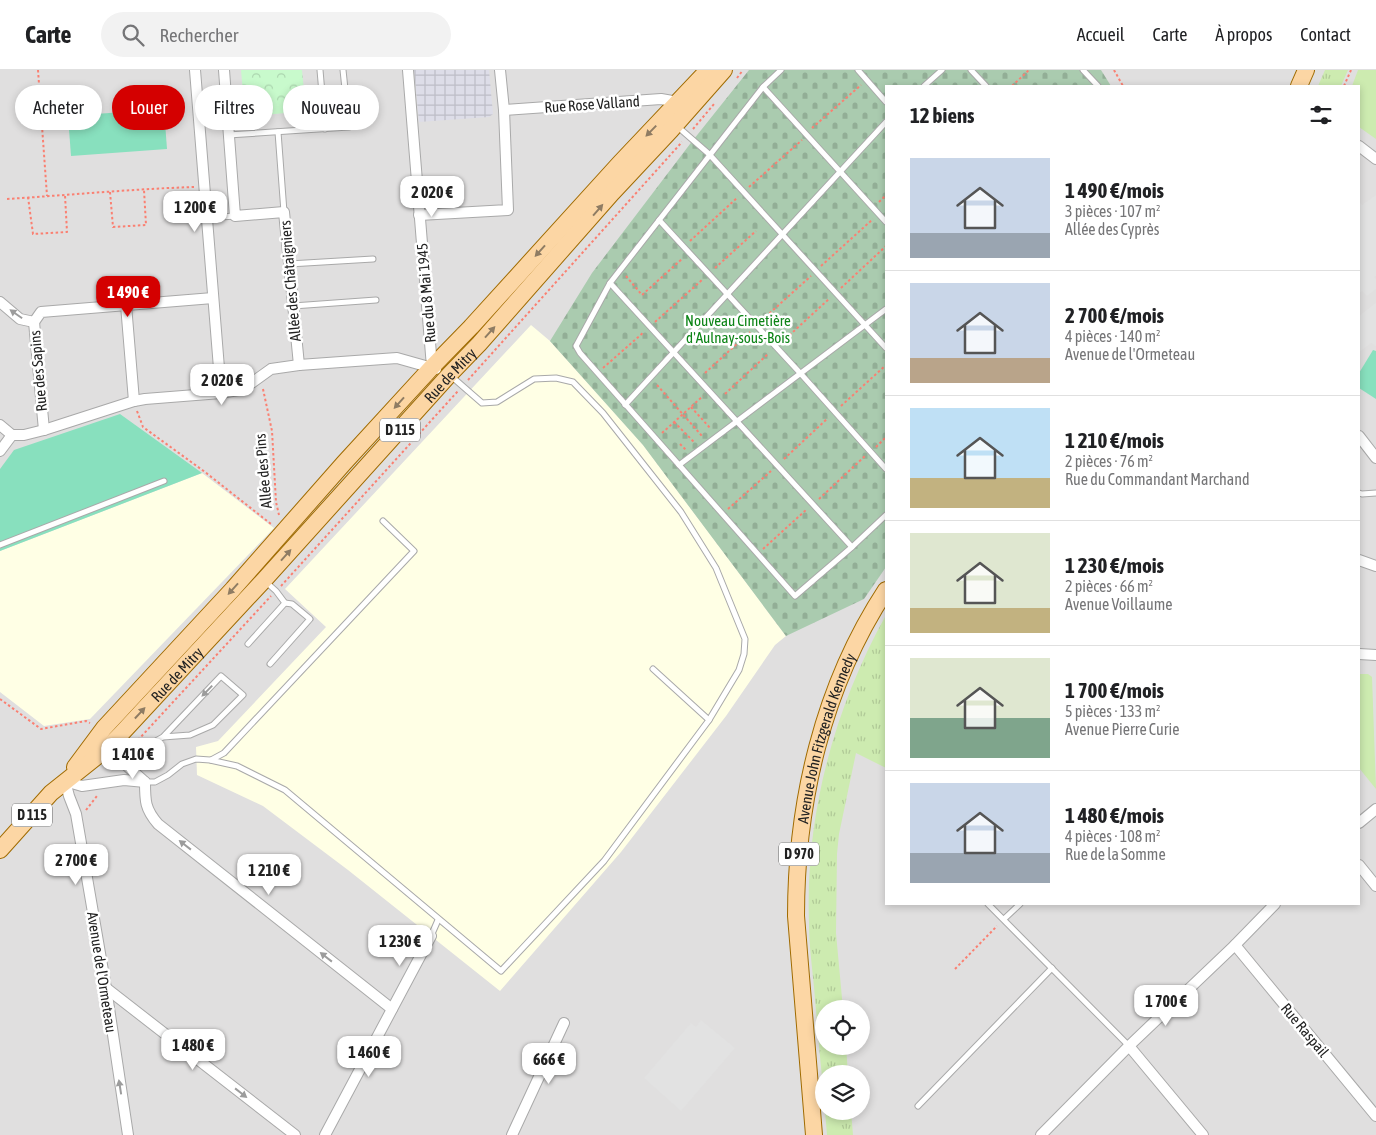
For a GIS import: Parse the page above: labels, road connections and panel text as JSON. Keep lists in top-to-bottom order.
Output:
{
  "streets": {
    "main road": [
      "Rue de Mitry",
      "D 115",
      "Avenue John Fitzgerald Kennedy",
      "D 970"
    ],
    "street": [
      "Rue Rose Valland",
      "Allée des Châtaigniers",
      "Rue du 8 Mai 1945",
      "Rue des Sapins",
      "Avenue de l'Ormeteau",
      "Rue Raspail"
    ],
    "path": ["Allée des Pins"]
  },
  "crossings": [
    ["Rue Rose Valland", "Rue de Mitry"],
    ["Rue du 8 Mai 1945", "Rue de Mitry"],
    ["Rue de Mitry", "Allée des Pins"],
    ["Rue de Mitry", "Avenue de l'Ormeteau"]
  ],
  "one_way": ["Avenue de l'Ormeteau"],
  "parks": ["Nouveau Cimetière d'Aulnay-sous-Bois"],
  "page": {
    "header": "Carte",
    "search": "Rechercher",
    "nav": [
      "Accueil",
      "Carte",
      "À propos",
      "Contact"
    ],
    "chip": [
      "Acheter",
      "Louer",
      "Filtres",
      "Nouveau"
    ],
    "heading": "12 biens",
    "list": [
      {
        "name": "1 490 €/mois",
        "note": "3 pièces · 107 m² · Allée des Cyprès"
      },
      {
        "name": "2 700 €/mois",
        "note": "4 pièces · 140 m² · Avenue de l'Ormeteau"
      },
      {
        "name": "1 210 €/mois",
        "note": "2 pièces · 76 m² · Rue du Commandant Marchand"
      },
      {
        "name": "1 230 €/mois",
        "note": "2 pièces · 66 m² · Avenue Voillaume"
      },
      {
        "name": "1 700 €/mois",
        "note": "5 pièces · 133 m² · Avenue Pierre Curie"
      },
      {
        "name": "1 480 €/mois",
        "note": "4 pièces · 108 m² · Rue de la Somme"
      }
    ],
    "price": [
      "2 020 €",
      "1 200 €",
      "1 490 €",
      "2 020 €",
      "1 410 €",
      "2 700 €",
      "1 210 €",
      "1 230 €",
      "1 700 €",
      "1 480 €",
      "1 460 €",
      "666 €"
    ]
  }
}
